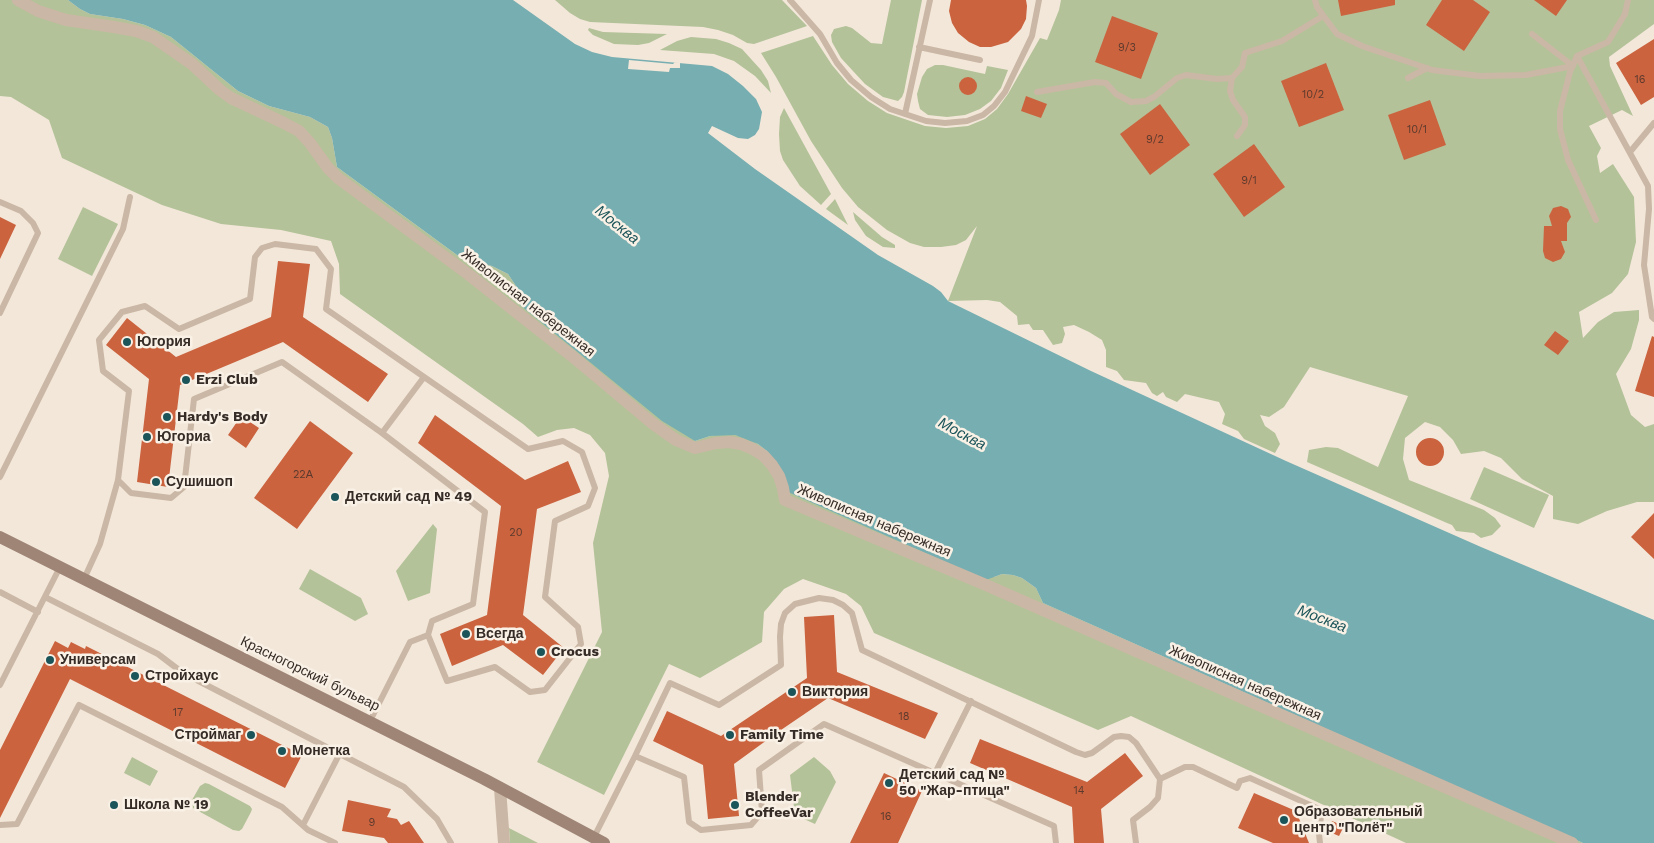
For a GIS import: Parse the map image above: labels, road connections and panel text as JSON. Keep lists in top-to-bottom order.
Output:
{
  "streets": {
    "main road": ["Красногорский бульвар"],
    "street": ["Живописная набережная"]
  },
  "water": ["Москва"],
  "places": [
    "Югория",
    "Erzi Club",
    "Hardy's Body",
    "Югориа",
    "Сушишоп",
    "Детский сад № 49",
    "Всегда",
    "Crocus",
    "Универсам",
    "Стройхаус",
    "Виктория",
    "Строймаг",
    "Family Time",
    "Монетка",
    "Детский сад № 50 \"Жар-птица\"",
    "Школа № 19",
    "Blender CoffeeVar",
    "Образовательный центр \"Полёт\""
  ],
  "house_numbers": [
    "9/3",
    "16",
    "10/2",
    "10/1",
    "9/2",
    "9/1",
    "22А",
    "20",
    "17",
    "18",
    "14",
    "16",
    "9"
  ]
}
